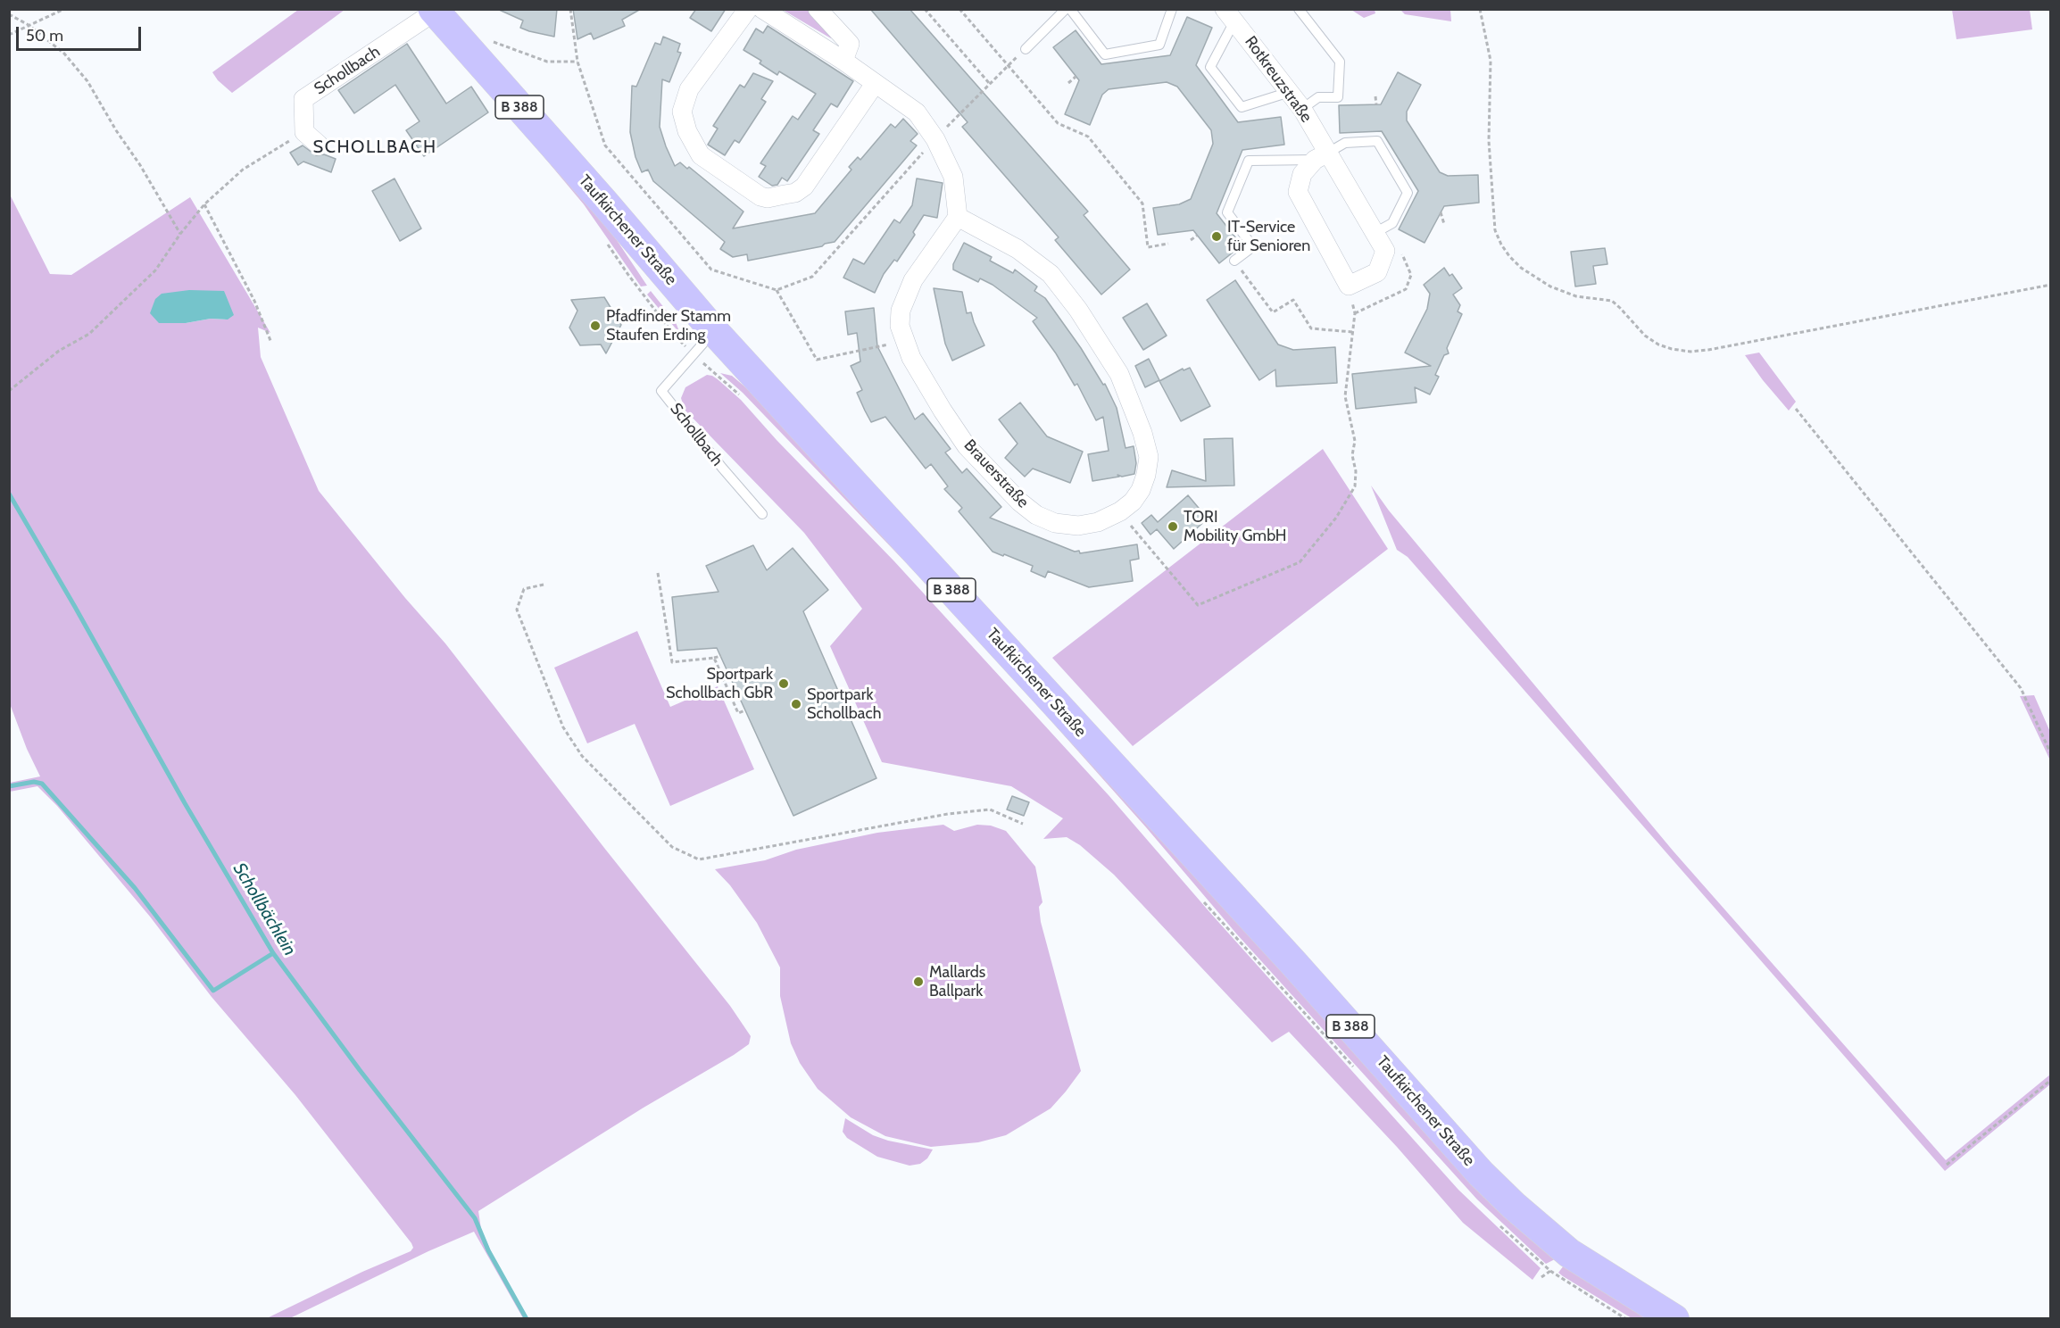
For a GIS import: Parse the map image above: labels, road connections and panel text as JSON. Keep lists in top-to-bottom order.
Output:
{
  "streets": {
    "main road": ["B 388", "Taufkirchener Straße"],
    "street": ["Schollbach", "Rotkreuzstraße", "Brauerstraße"]
  },
  "crossings": [
    ["Schollbach", "Taufkirchener Straße"]
  ],
  "districts": ["SCHOLLBACH"],
  "water": ["Schollbächlein"],
  "places": [
    "IT-Service für Senioren",
    "Pfadfinder Stamm Staufen Erding",
    "TORI Mobility GmbH",
    "Sportpark Schollbach GbR",
    "Sportpark Schollbach",
    "Mallards Ballpark"
  ],
  "scale_bar": "50 m"
}
